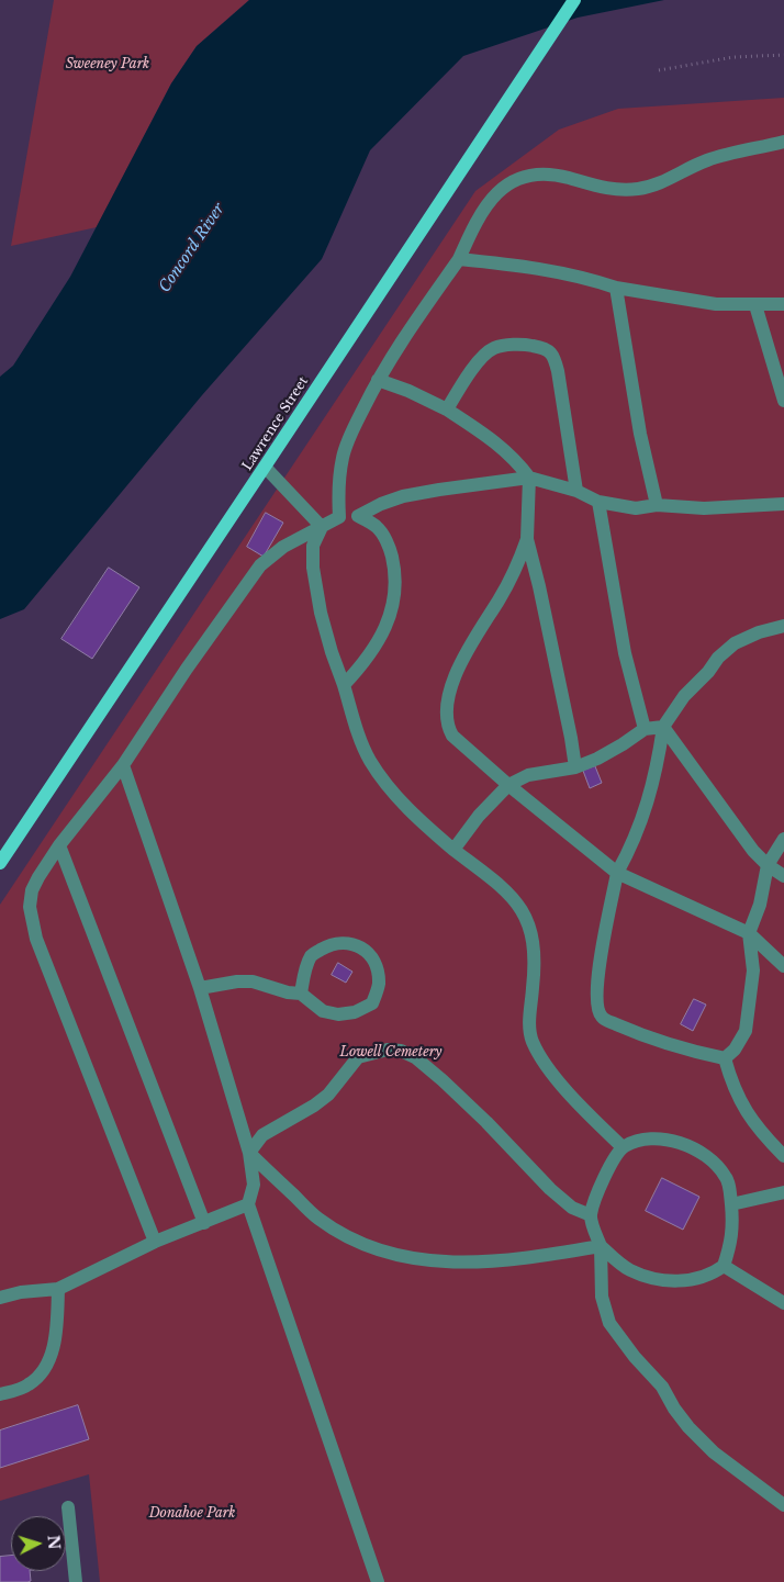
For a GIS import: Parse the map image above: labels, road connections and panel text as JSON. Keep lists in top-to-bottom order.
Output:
{
  "streets": {
    "main road": ["Lawrence Street"]
  },
  "water": ["Concord River"],
  "parks": ["Sweeney Park", "Lowell Cemetery", "Donahoe Park"],
  "north": "right"
}
